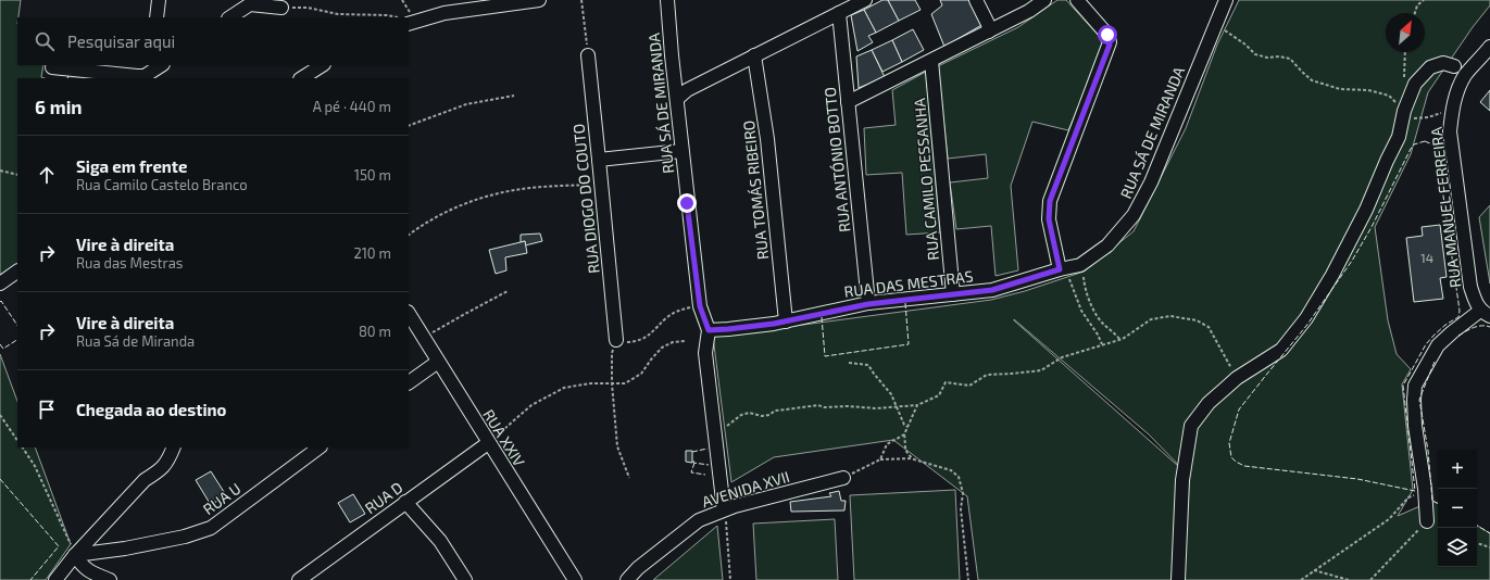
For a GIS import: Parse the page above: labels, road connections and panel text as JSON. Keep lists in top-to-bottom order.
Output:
{
  "streets": {
    "street": [
      "RUA SÁ DE MIRANDA",
      "RUA ANTÓNIO BOTTO",
      "RUA CAMILO PESSANHA",
      "RUA TOMÁS RIBEIRO",
      "RUA DIOGO DO COUTO",
      "RUA MANUEL FERREIRA",
      "RUA DAS MESTRAS",
      "RUA XXIV",
      "AVENIDA XVII",
      "RUA D",
      "RUA U"
    ]
  },
  "crossings": [
    ["RUA SÁ DE MIRANDA", "RUA DAS MESTRAS"],
    ["RUA ANTÓNIO BOTTO", "RUA DAS MESTRAS"],
    ["RUA CAMILO PESSANHA", "RUA DAS MESTRAS"],
    ["RUA TOMÁS RIBEIRO", "RUA DAS MESTRAS"],
    ["RUA XXIV", "RUA D"]
  ],
  "house_numbers": ["14"],
  "north": "top right",
  "page": {
    "search": "Pesquisar aqui",
    "heading": ["6 min", "A pé · 440 m"],
    "list": [
      ["Siga em frente", "Rua Camilo Castelo Branco", "150 m"],
      ["Vire à direita", "Rua das Mestras", "210 m"],
      ["Vire à direita", "Rua Sá de Miranda", "80 m"],
      "Chegada ao destino"
    ],
    "map_buttons": ["+", "−"]
  }
}
